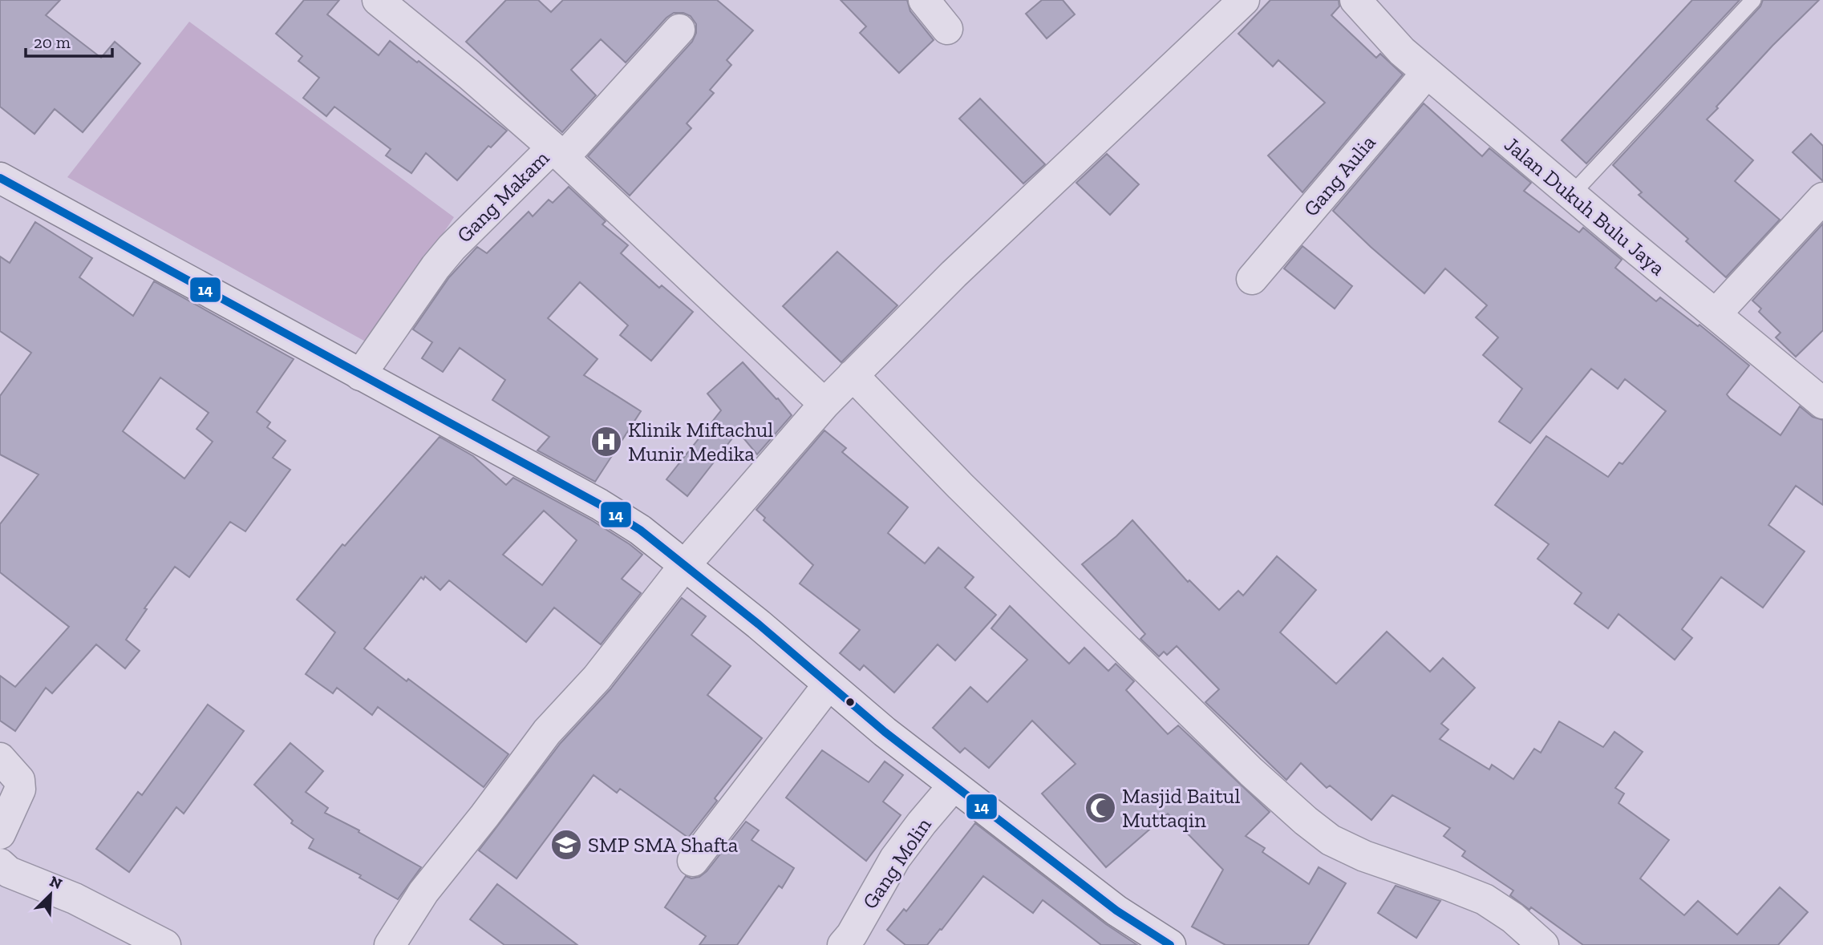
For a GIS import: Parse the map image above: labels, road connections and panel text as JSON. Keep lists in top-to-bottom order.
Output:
{
  "streets": {
    "street": [
      "Gang Aulia",
      "Gang Makam",
      "Jalan Dukuh Bulu Jaya",
      "Gang Molin"
    ]
  },
  "crossings": [
    ["Gang Aulia", "Jalan Dukuh Bulu Jaya"]
  ],
  "places": {
    "hospital": ["Klinik Miftachul Munir Medika"],
    "mosque": ["Masjid Baitul Muttaqin"],
    "school or university": ["SMP SMA Shafta"]
  },
  "lines": ["transit line 14"],
  "scale_bar": "20 m",
  "north": "top right"
}
